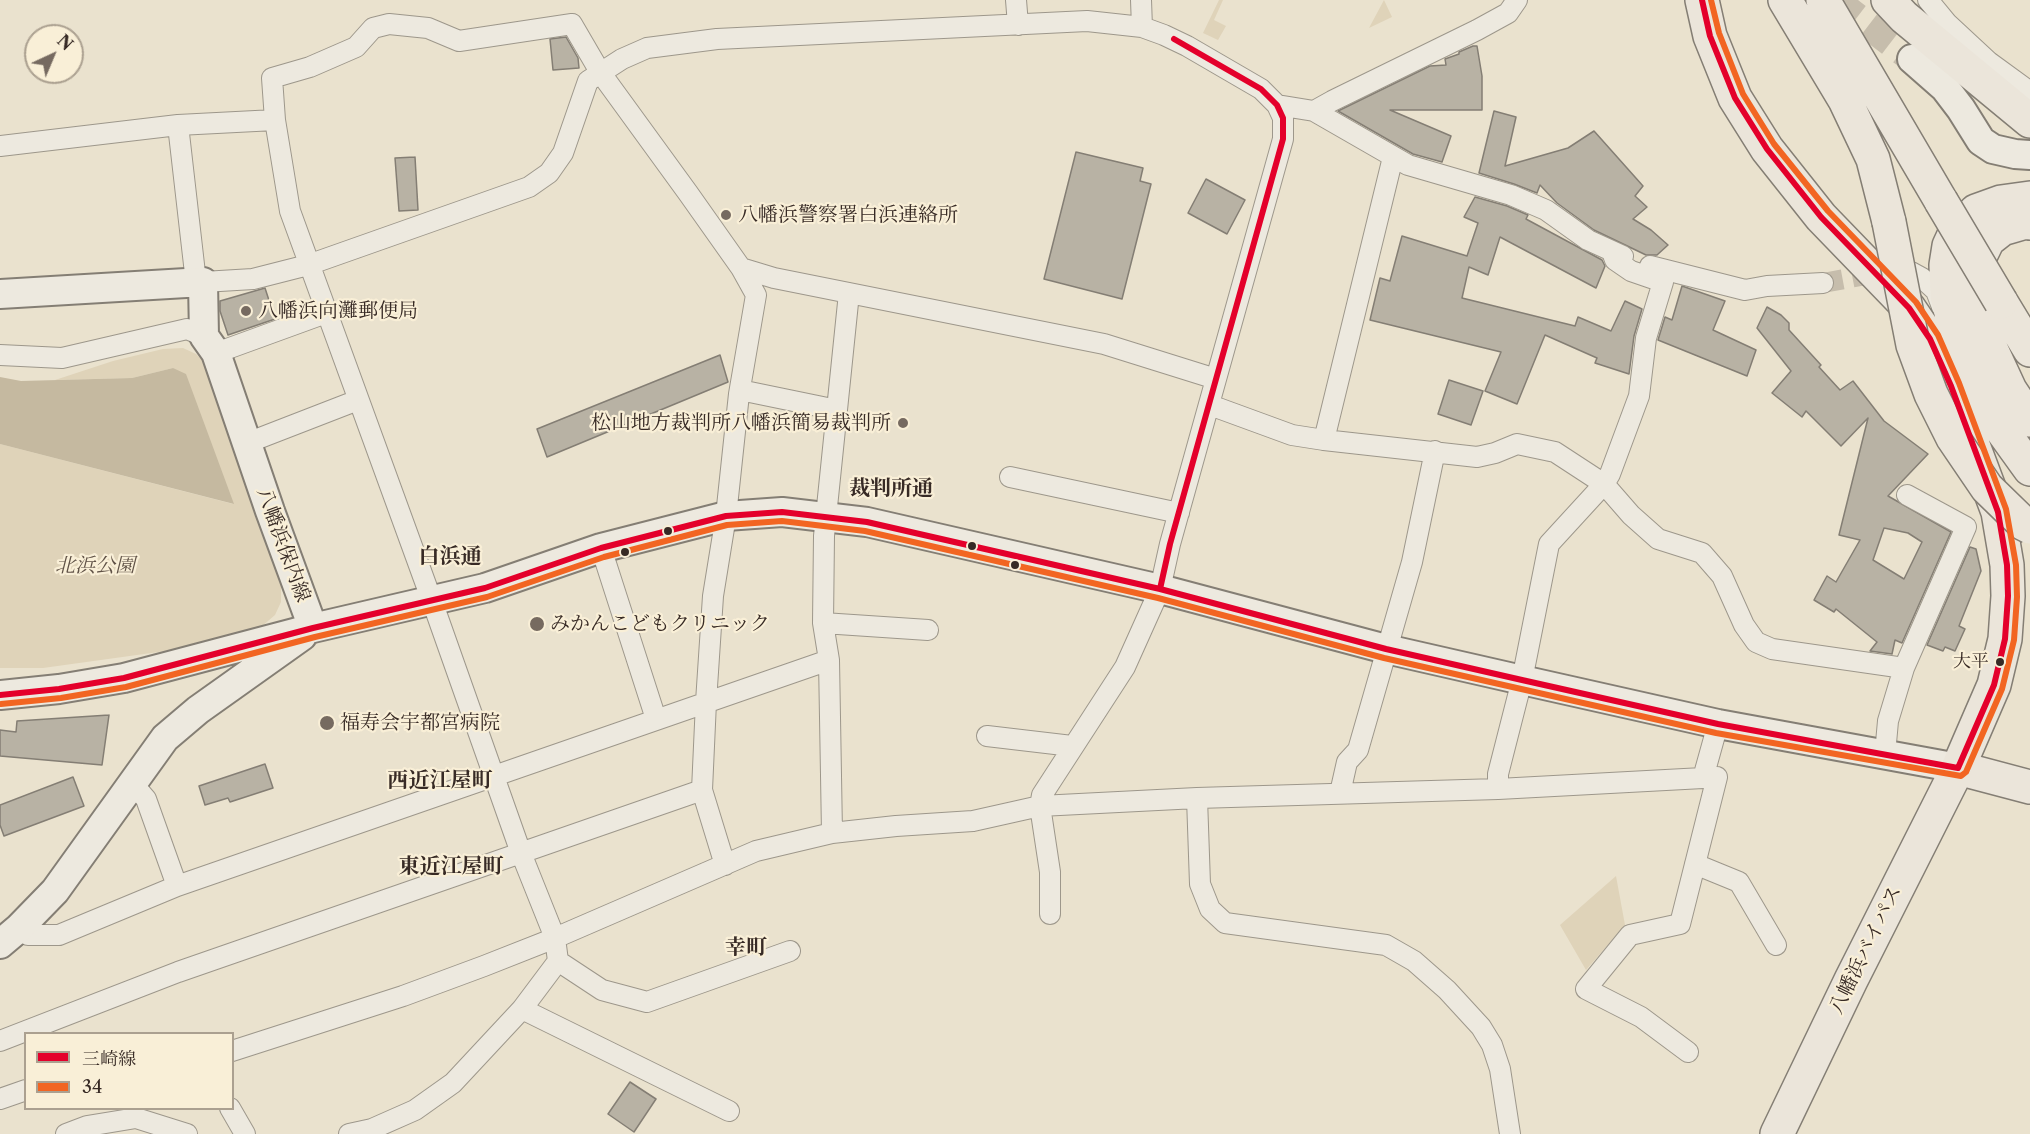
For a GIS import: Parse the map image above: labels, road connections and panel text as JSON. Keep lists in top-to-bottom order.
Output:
{
  "streets": {
    "highway": ["八幡浜バイパス"],
    "main road": ["八幡浜保内線"]
  },
  "crossings": [
    ["八幡浜保内線", "八幡浜バイパス"]
  ],
  "districts": [
    "裁判所通",
    "白浜通",
    "西近江屋町",
    "東近江屋町",
    "幸町"
  ],
  "parks": ["北浜公園"],
  "places": [
    "八幡浜警察署白浜連絡所",
    "八幡浜向灘郵便局",
    "松山地方裁判所八幡浜簡易裁判所",
    "みかんこどもクリニック",
    "大平",
    "福寿会宇都宮病院"
  ],
  "lines": ["transit line 三崎線", "transit line 34"],
  "legend": ["三崎線", "34"],
  "north": "top right"
}
